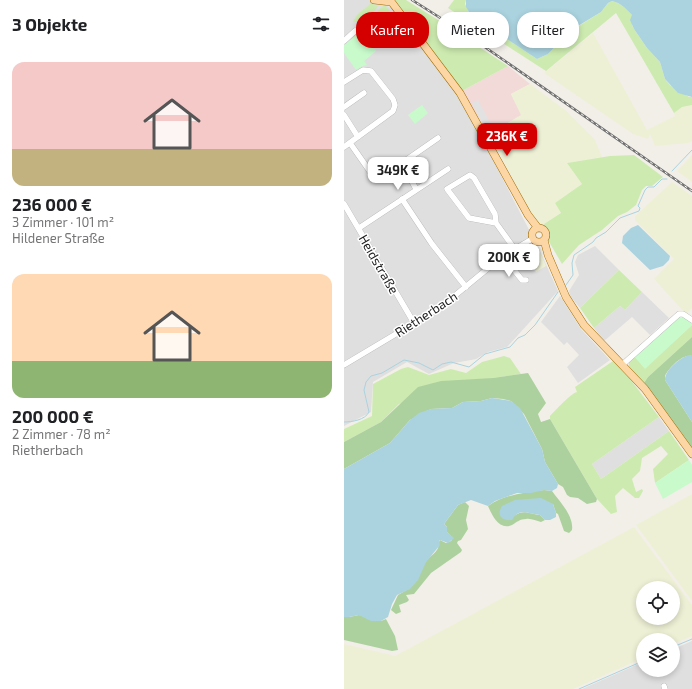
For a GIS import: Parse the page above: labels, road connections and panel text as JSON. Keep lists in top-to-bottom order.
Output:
{
  "streets": {
    "street": ["Heidstraße", "Rietherbach"]
  },
  "crossings": [
    ["Heidstraße", "Rietherbach"]
  ],
  "page": {
    "heading": "3 Objekte",
    "chip": ["Kaufen", "Mieten", "Filter"],
    "list": [
      {
        "name": "236 000 €",
        "note": "3 Zimmer · 101 m² · Hildener Straße"
      },
      {
        "name": "200 000 €",
        "note": "2 Zimmer · 78 m² · Rietherbach"
      }
    ],
    "price": ["236K €", "349K €", "200K €"]
  }
}
